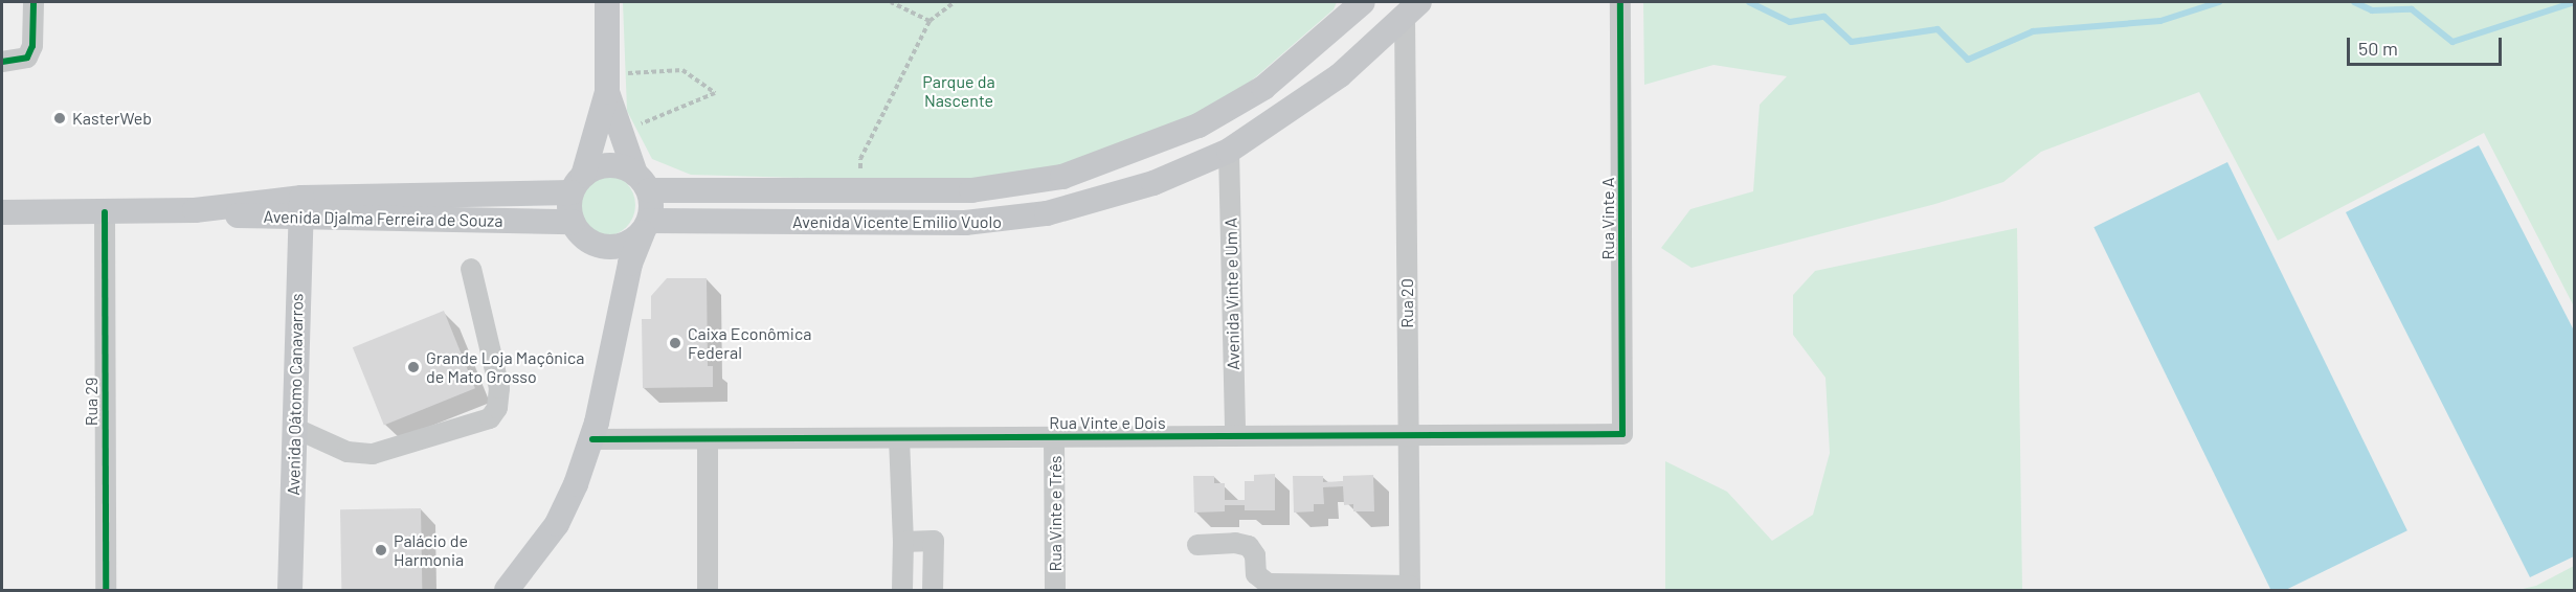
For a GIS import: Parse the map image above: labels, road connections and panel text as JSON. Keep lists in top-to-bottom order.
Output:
{
  "streets": {
    "main road": ["Avenida Djalma Ferreira de Souza", "Avenida Vicente Emilio Vuolo", "Avenida Oátomo Canavarros"],
    "street": [
      "Rua Vinte A",
      "Avenida Vinte e Um A",
      "Rua 20",
      "Rua 29",
      "Rua Vinte e Dois",
      "Rua Vinte e Três"
    ]
  },
  "crossings": [
    ["Avenida Djalma Ferreira de Souza", "Avenida Vicente Emilio Vuolo"],
    ["Avenida Djalma Ferreira de Souza", "Avenida Oátomo Canavarros"],
    ["Avenida Djalma Ferreira de Souza", "Rua 29"],
    ["Rua Vinte A", "Rua Vinte e Dois"],
    ["Avenida Vicente Emilio Vuolo", "Avenida Vinte e Um A"],
    ["Avenida Vicente Emilio Vuolo", "Rua 20"],
    ["Avenida Vinte e Um A", "Rua Vinte e Dois"],
    ["Rua 20", "Rua Vinte e Dois"],
    ["Rua Vinte e Dois", "Rua Vinte e Três"]
  ],
  "parks": ["Parque da Nascente"],
  "places": [
    "KasterWeb",
    "Caixa Econômica Federal",
    "Grande Loja Maçônica de Mato Grosso",
    "Palácio de Harmonia"
  ],
  "scale_bar": "50 m"
}
